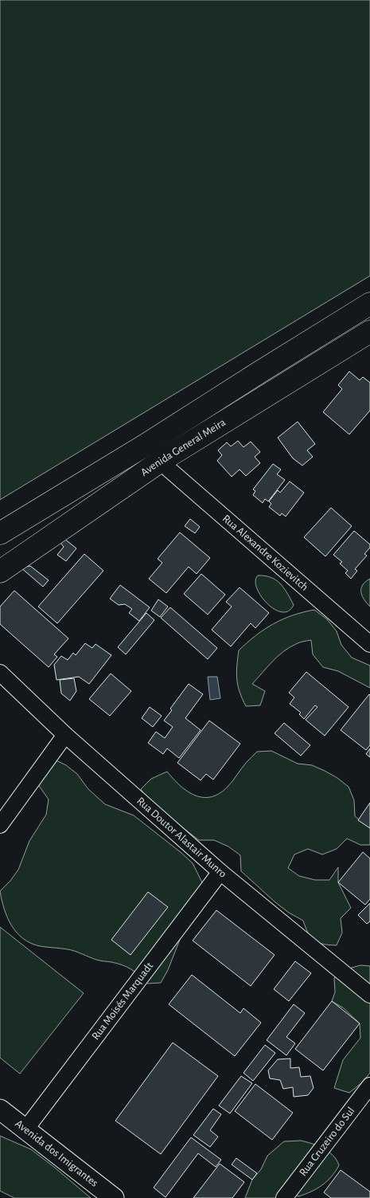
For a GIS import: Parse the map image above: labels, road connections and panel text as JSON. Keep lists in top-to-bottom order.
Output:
{
  "streets": {
    "main road": ["Avenida General Meira"],
    "street": [
      "Rua Alexandre Kozievitch",
      "Rua Doutor Alastair Munro",
      "Rua Moisés Marquadt",
      "Rua Cruzeiro do Sul",
      "Avenida dos Imigrantes"
    ]
  },
  "crossings": [
    ["Avenida General Meira", "Rua Alexandre Kozievitch"],
    ["Rua Doutor Alastair Munro", "Rua Moisés Marquadt"],
    ["Rua Moisés Marquadt", "Avenida dos Imigrantes"]
  ]
}
